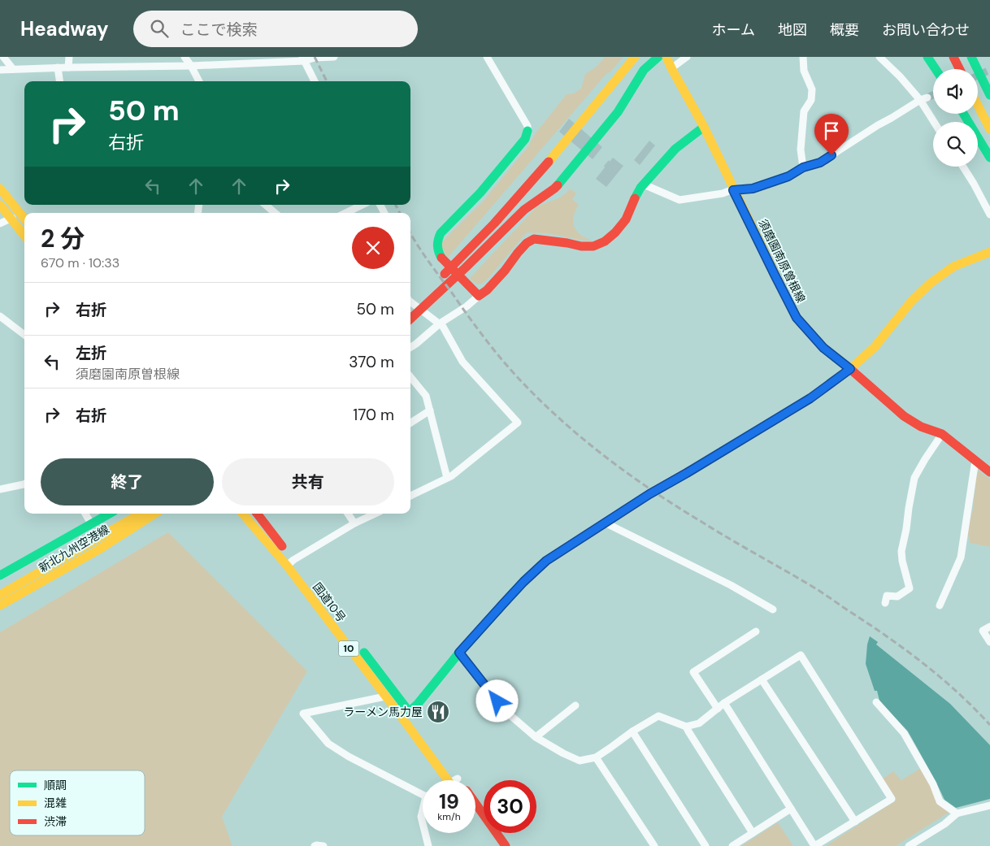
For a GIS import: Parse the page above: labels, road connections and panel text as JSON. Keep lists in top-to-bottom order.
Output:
{
  "streets": {
    "main road": [
      "須磨園南原曽根線",
      "新北九州空港線",
      "国道10号",
      "10"
    ]
  },
  "places": {
    "restaurant": ["ラーメン馬力屋"]
  },
  "legend": ["順調", "混雑", "渋滞"],
  "page": {
    "header": "Headway",
    "search": "ここで検索",
    "nav": [
      "ホーム",
      "地図",
      "概要",
      "お問い合わせ"
    ],
    "turn": ["50 m", "右折"],
    "heading": ["2 分", "670 m · 10:33"],
    "list": [
      {
        "name": "右折",
        "value": "50 m"
      },
      {
        "name": "左折",
        "note": "須磨園南原曽根線",
        "value": "370 m"
      },
      {
        "name": "右折",
        "value": "170 m"
      }
    ],
    "buttons": ["終了", "共有"],
    "speed": "19 km/h",
    "limit": "30"
  }
}
